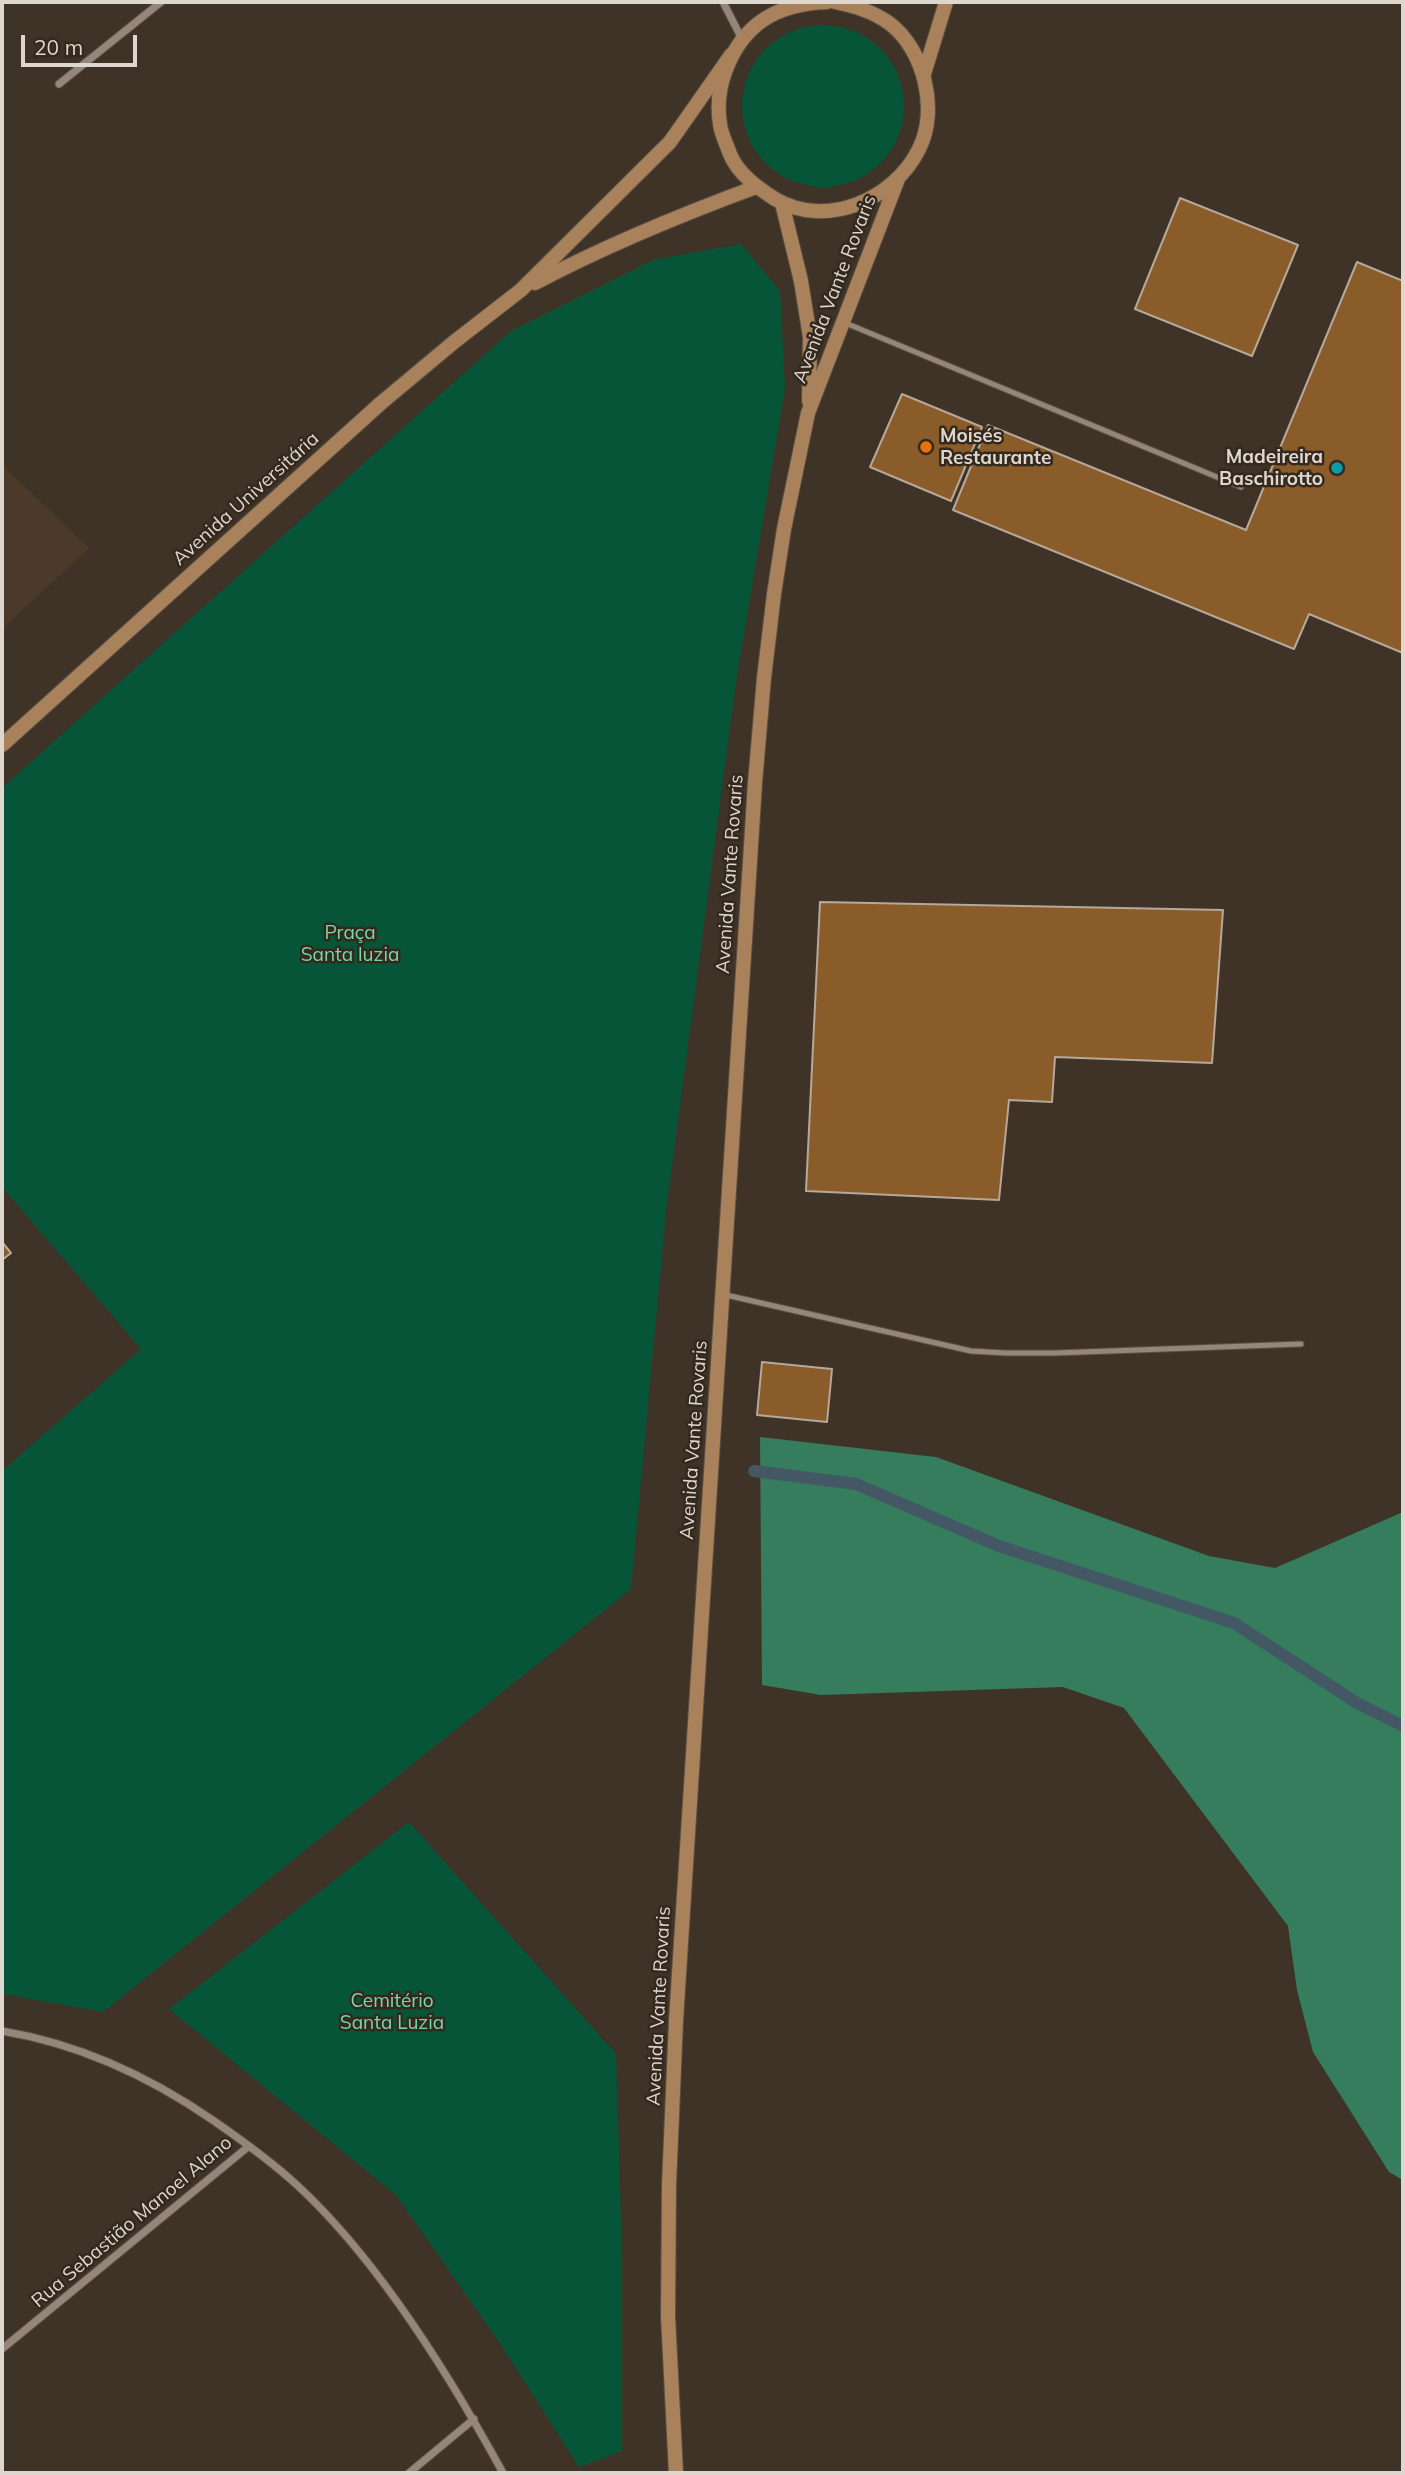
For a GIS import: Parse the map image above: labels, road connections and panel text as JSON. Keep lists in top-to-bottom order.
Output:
{
  "streets": {
    "main road": ["Avenida Vante Rovaris", "Avenida Universitária"],
    "street": ["Rua Sebastião Manoel Alano"]
  },
  "parks": ["Praça Santa luzia", "Cemitério Santa Luzia"],
  "places": ["Moisés Restaurante", "Madeireira Baschirotto"],
  "scale_bar": "20 m"
}
